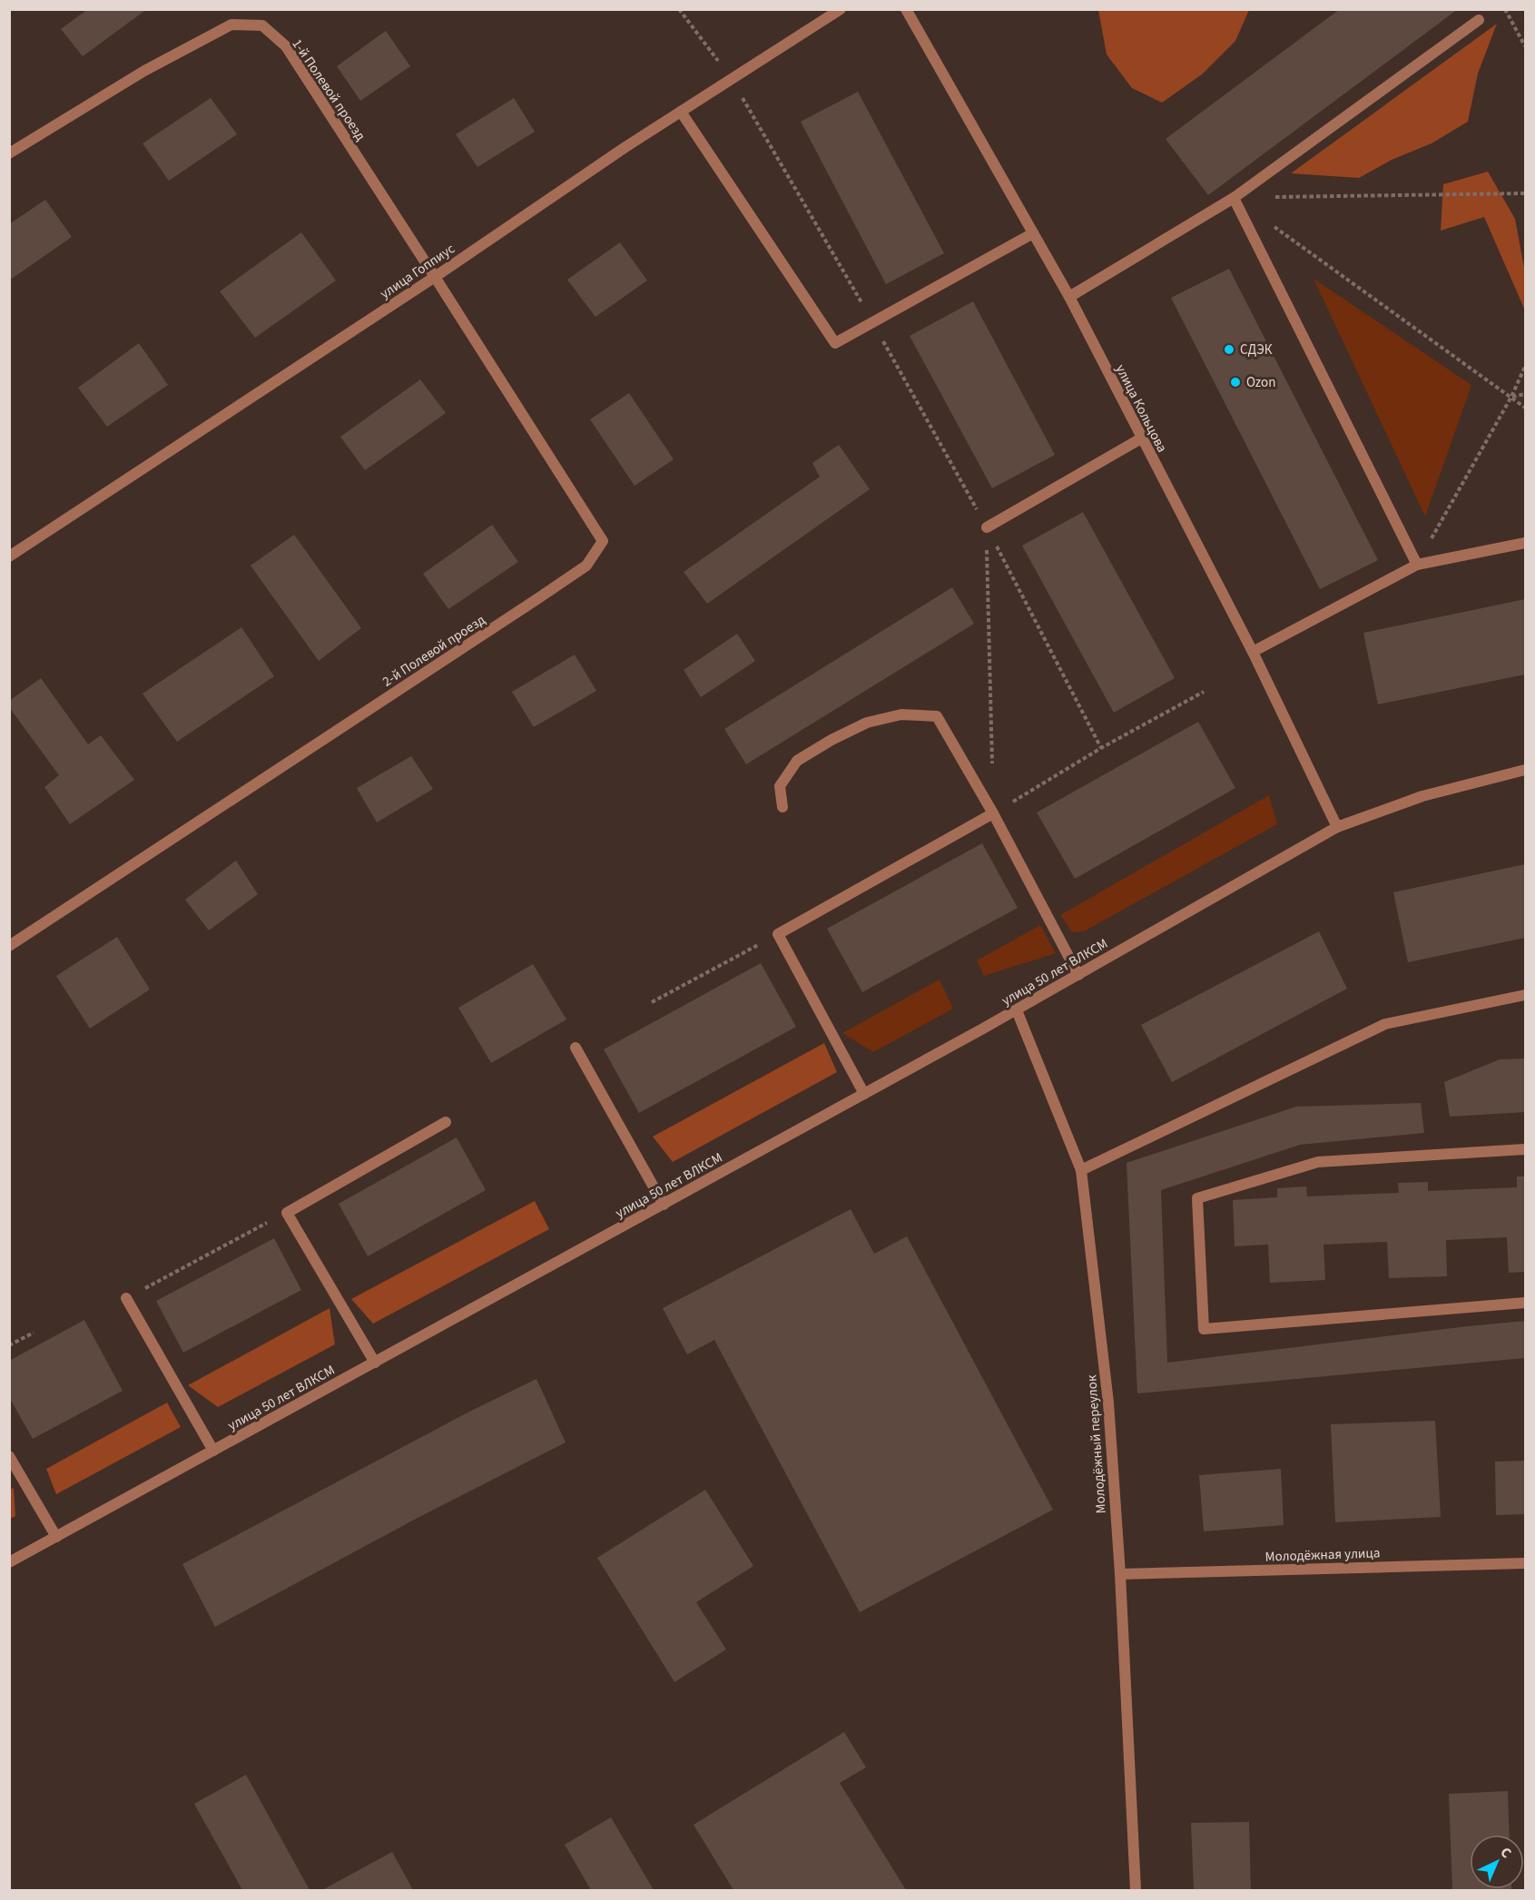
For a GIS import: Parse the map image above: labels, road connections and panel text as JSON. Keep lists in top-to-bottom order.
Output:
{
  "streets": {
    "street": [
      "1-й Полевой проезд",
      "улица Гоппиус",
      "улица Кольцова",
      "2-й Полевой проезд",
      "улица 50 лет ВЛКСМ",
      "Молодёжный переулок",
      "Молодёжная улица"
    ]
  },
  "crossings": [
    ["1-й Полевой проезд", "улица Гоппиус"],
    ["1-й Полевой проезд", "2-й Полевой проезд"],
    ["улица Гоппиус", "2-й Полевой проезд"],
    ["улица Кольцова", "улица 50 лет ВЛКСМ"],
    ["улица 50 лет ВЛКСМ", "Молодёжный переулок"],
    ["Молодёжный переулок", "Молодёжная улица"]
  ],
  "places": ["СДЭК", "Ozon"],
  "north": "top right"
}
